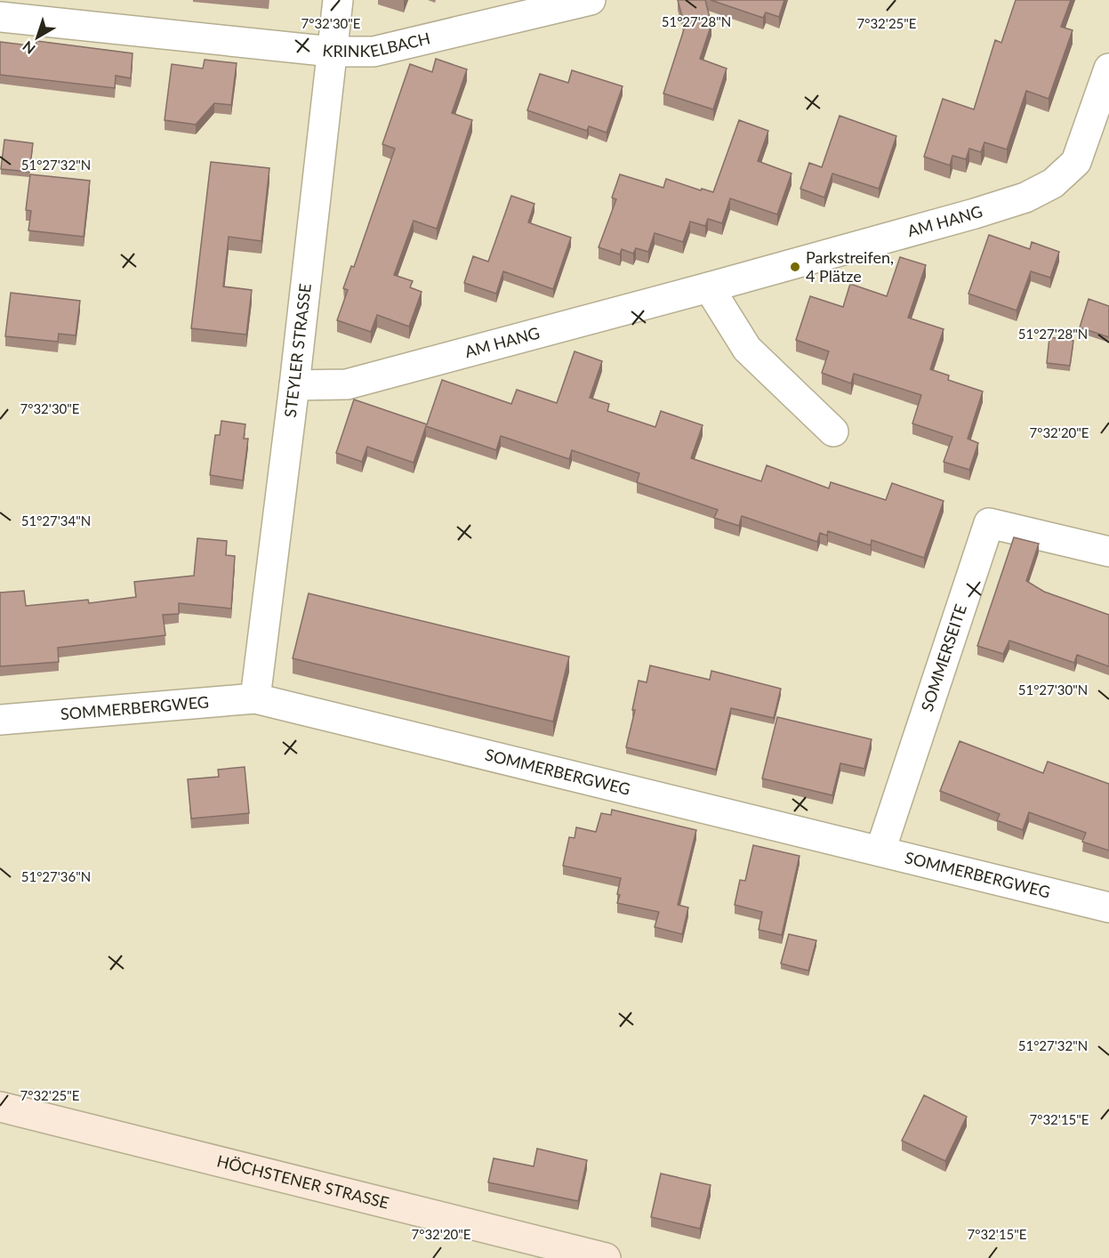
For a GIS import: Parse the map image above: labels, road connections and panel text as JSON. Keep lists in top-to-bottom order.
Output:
{
  "streets": {
    "main road": ["HÖCHSTENER STRASSE"],
    "street": [
      "KRINKELBACH",
      "AM HANG",
      "STEYLER STRASSE",
      "SOMMERSEITE",
      "SOMMERBERGWEG"
    ]
  },
  "crossings": [
    ["KRINKELBACH", "STEYLER STRASSE"],
    ["AM HANG", "STEYLER STRASSE"],
    ["STEYLER STRASSE", "SOMMERBERGWEG"],
    ["SOMMERSEITE", "SOMMERBERGWEG"]
  ],
  "places": ["Parkstreifen, 4 Plätze"],
  "north": "bottom left",
  "coordinates": [
    "51°27'28\"N",
    "7°32'30\"E",
    "7°32'25\"E",
    "51°27'32\"N",
    "7°32'20\"E",
    "51°27'34\"N",
    "51°27'30\"N",
    "51°27'36\"N",
    "7°32'15\"E"
  ]
}
